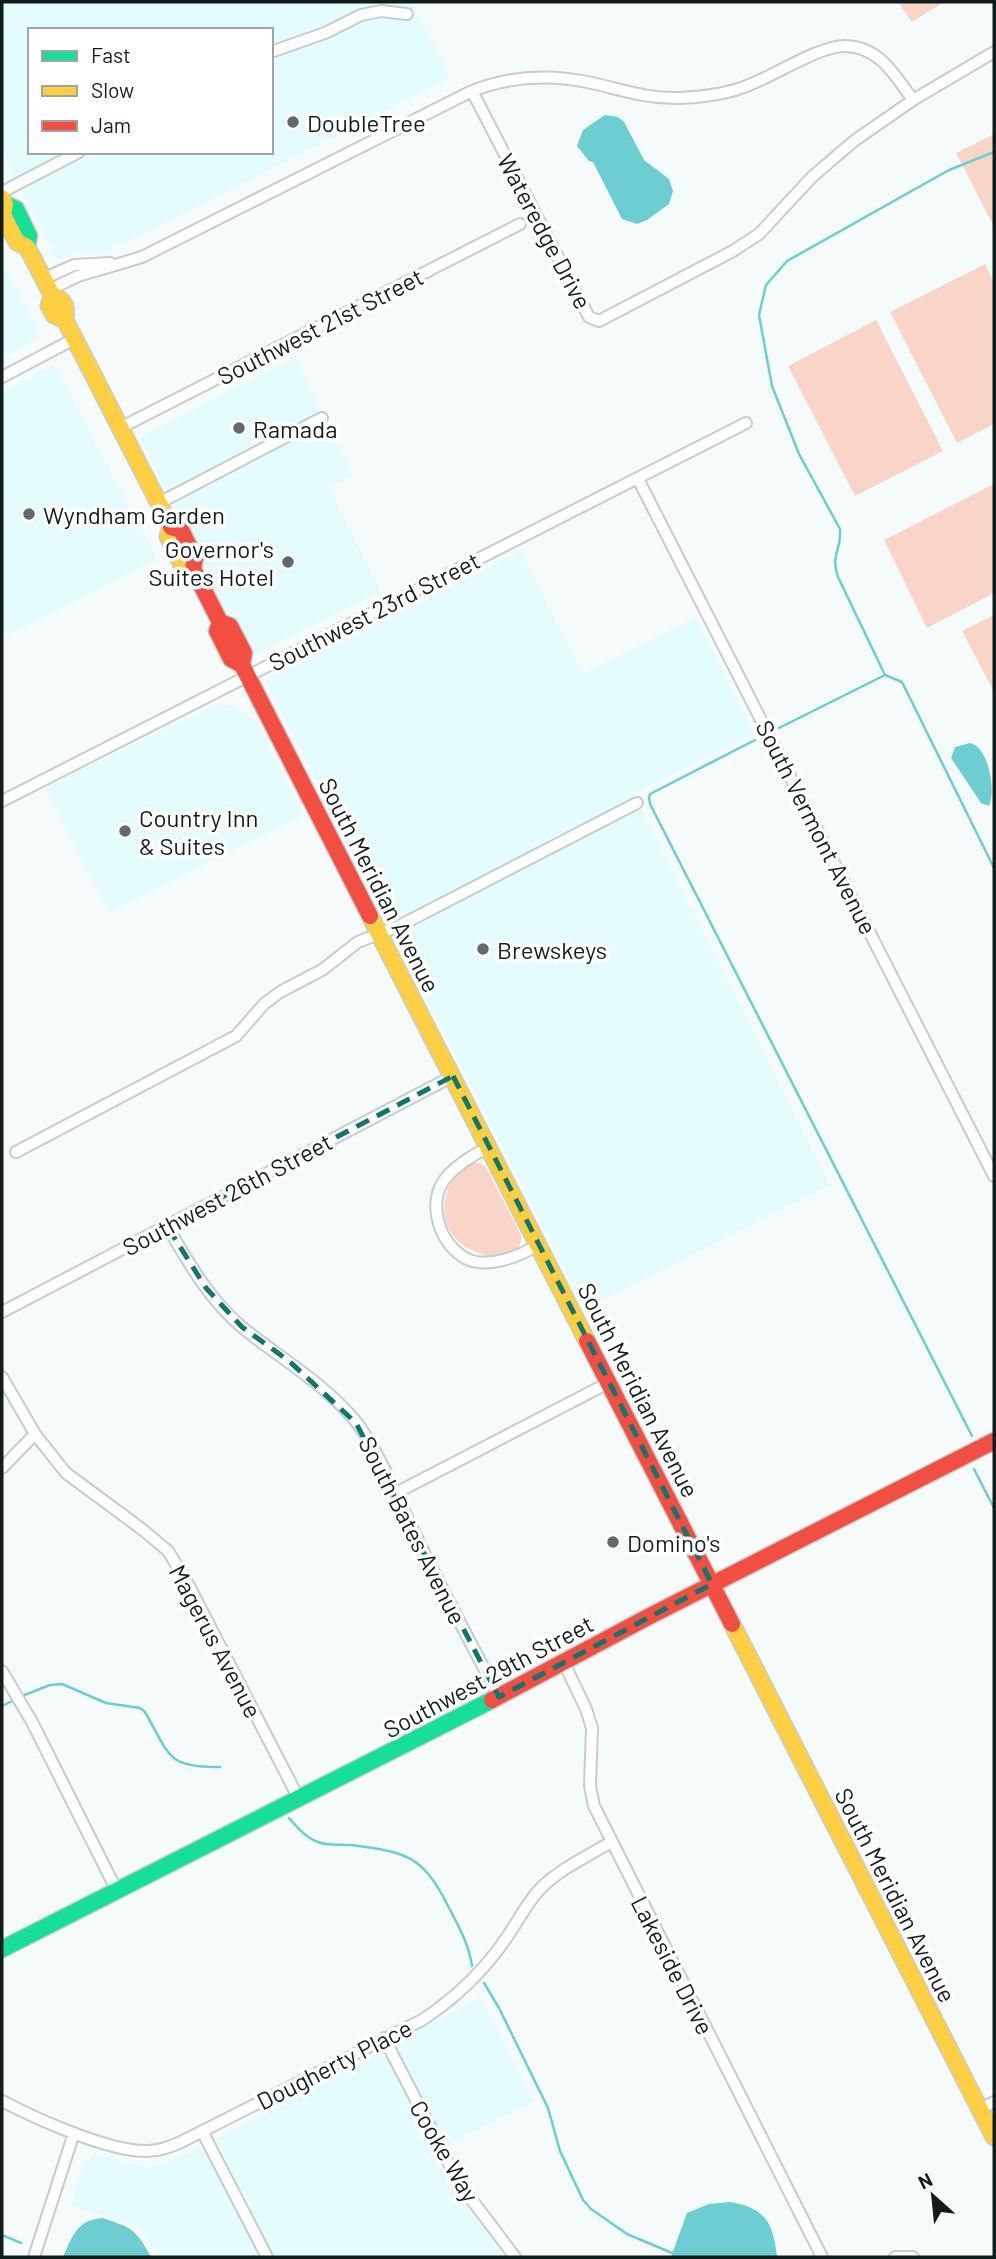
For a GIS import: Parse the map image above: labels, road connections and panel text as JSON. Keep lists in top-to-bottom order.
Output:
{
  "streets": {
    "main road": ["South Meridian Avenue", "Southwest 29th Street"],
    "street": [
      "Wateredge Drive",
      "Southwest 21st Street",
      "Southwest 23rd Street",
      "South Vermont Avenue",
      "Southwest 26th Street",
      "South Bates Avenue",
      "Magerus Avenue",
      "Lakeside Drive",
      "Dougherty Place",
      "Cooke Way"
    ]
  },
  "crossings": [
    ["Southwest 21st Street", "South Meridian Avenue"],
    ["Southwest 23rd Street", "South Vermont Avenue"],
    ["Southwest 23rd Street", "South Meridian Avenue"],
    ["South Meridian Avenue", "Southwest 26th Street"],
    ["South Meridian Avenue", "Southwest 29th Street"],
    ["Southwest 26th Street", "South Bates Avenue"],
    ["South Bates Avenue", "Southwest 29th Street"],
    ["Magerus Avenue", "Southwest 29th Street"],
    ["Southwest 29th Street", "Lakeside Drive"],
    ["Lakeside Drive", "Dougherty Place"],
    ["Dougherty Place", "Cooke Way"]
  ],
  "places": [
    "DoubleTree",
    "Ramada",
    "Wyndham Garden",
    "Governor's Suites Hotel",
    "Country Inn & Suites",
    "Brewskeys",
    "Domino's"
  ],
  "legend": ["Fast", "Slow", "Jam"],
  "north": "top left"
}
